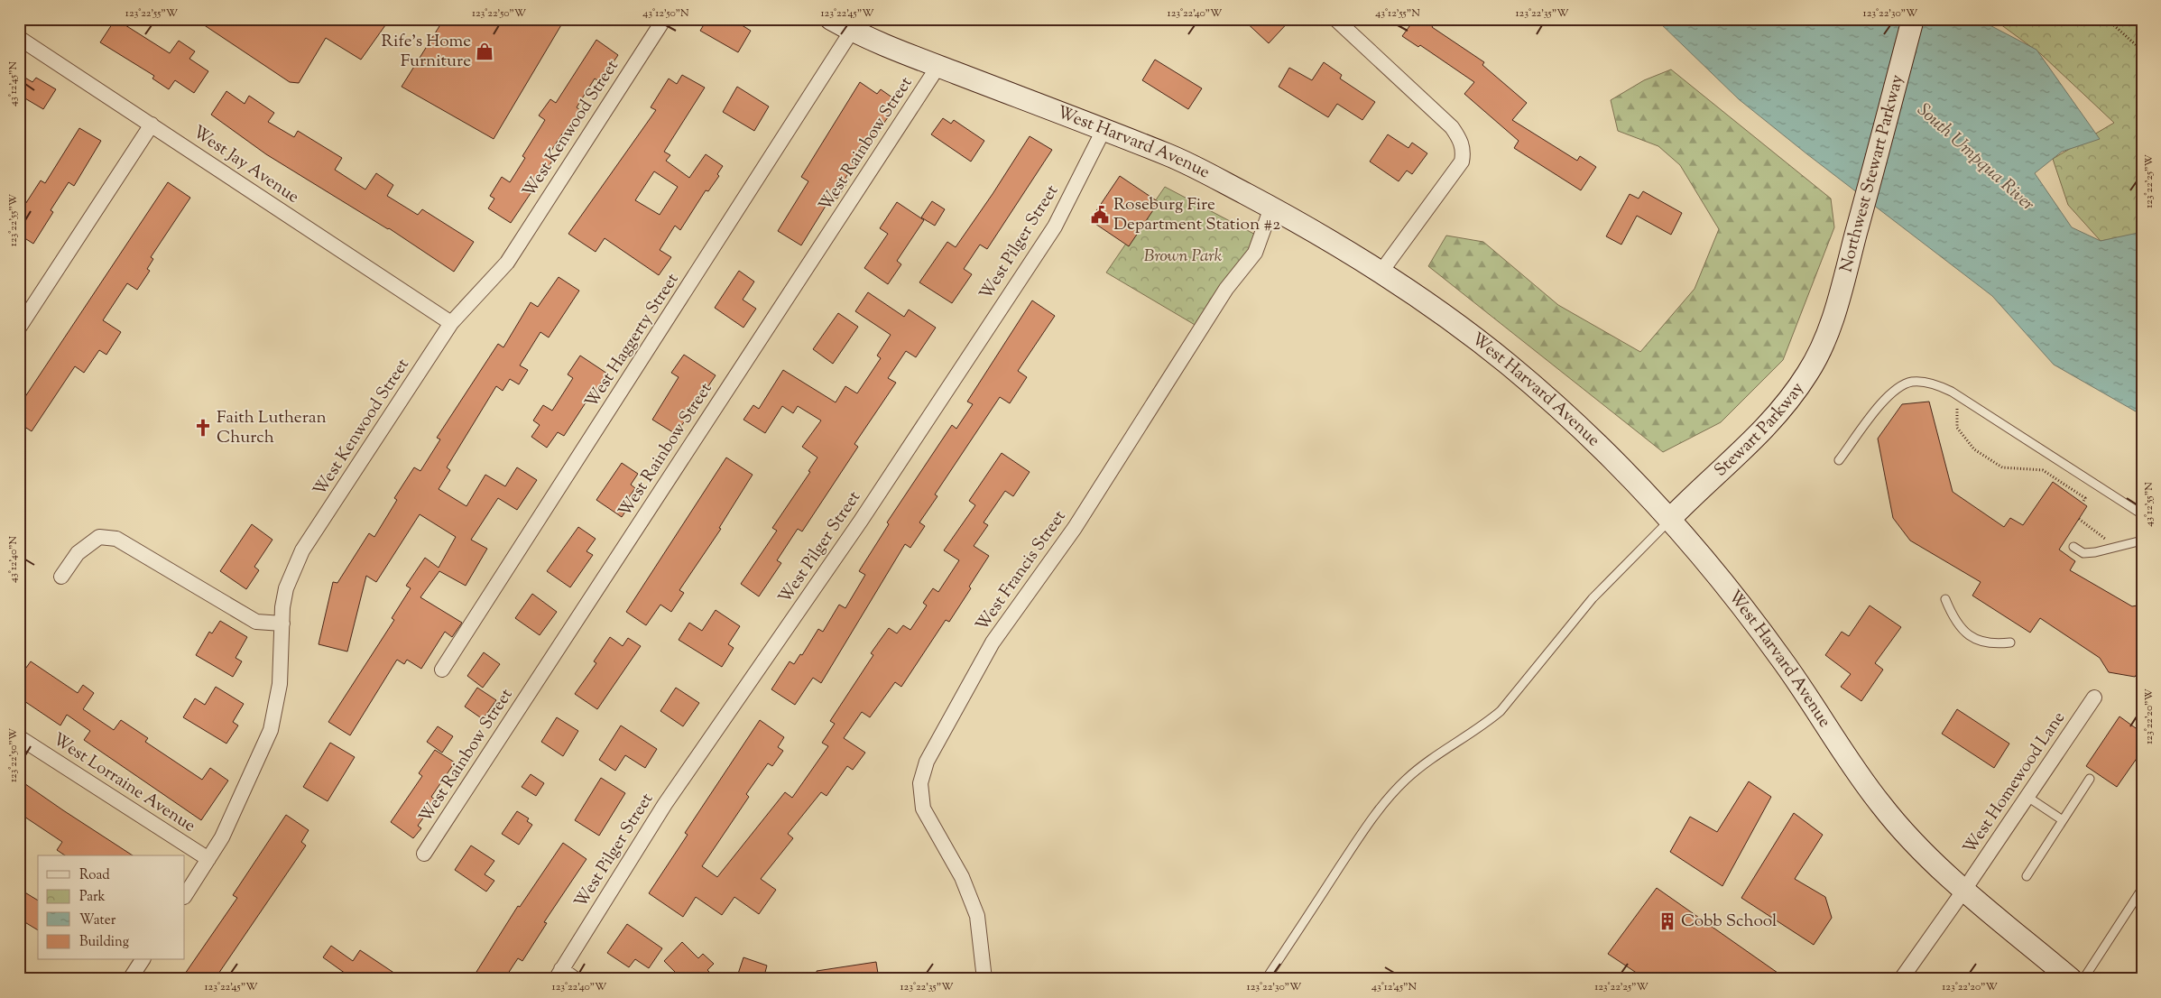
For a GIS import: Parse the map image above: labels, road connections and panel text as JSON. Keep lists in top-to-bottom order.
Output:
{
  "streets": {
    "main road": ["West Harvard Avenue", "Northwest Stewart Parkway", "Stewart Parkway"],
    "street": [
      "West Kenwood Street",
      "West Rainbow Street",
      "West Jay Avenue",
      "West Pilger Street",
      "West Haggerty Street",
      "West Francis Street",
      "West Lorraine Avenue",
      "West Homewood Lane"
    ]
  },
  "crossings": [
    ["West Kenwood Street", "West Jay Avenue"],
    ["West Kenwood Street", "West Lorraine Avenue"],
    ["West Rainbow Street", "West Harvard Avenue"],
    ["West Harvard Avenue", "West Pilger Street"],
    ["West Harvard Avenue", "West Haggerty Street"],
    ["West Harvard Avenue", "Stewart Parkway"],
    ["West Harvard Avenue", "West Francis Street"],
    ["West Harvard Avenue", "West Homewood Lane"],
    ["Northwest Stewart Parkway", "Stewart Parkway"]
  ],
  "water": ["South Umpqua River"],
  "parks": ["Brown Park"],
  "places": {
    "shop": ["Rife's Home Furniture"],
    "public building": ["Roseburg Fire Department Station #2"],
    "church": ["Faith Lutheran Church"],
    "building": ["Cobb School"]
  },
  "legend": [
    "Road",
    "Park",
    "Water",
    "Building"
  ],
  "coordinates": [
    "123°22'55\"W",
    "123°22'50\"W",
    "43°12'50\"N",
    "123°22'45\"W",
    "123°22'40\"W",
    "43°12'55\"N",
    "123°22'35\"W",
    "123°22'30\"W",
    "43°12'45\"N",
    "123°22'25\"W",
    "43°12'40\"N",
    "123°22'20\"W"
  ]
}
